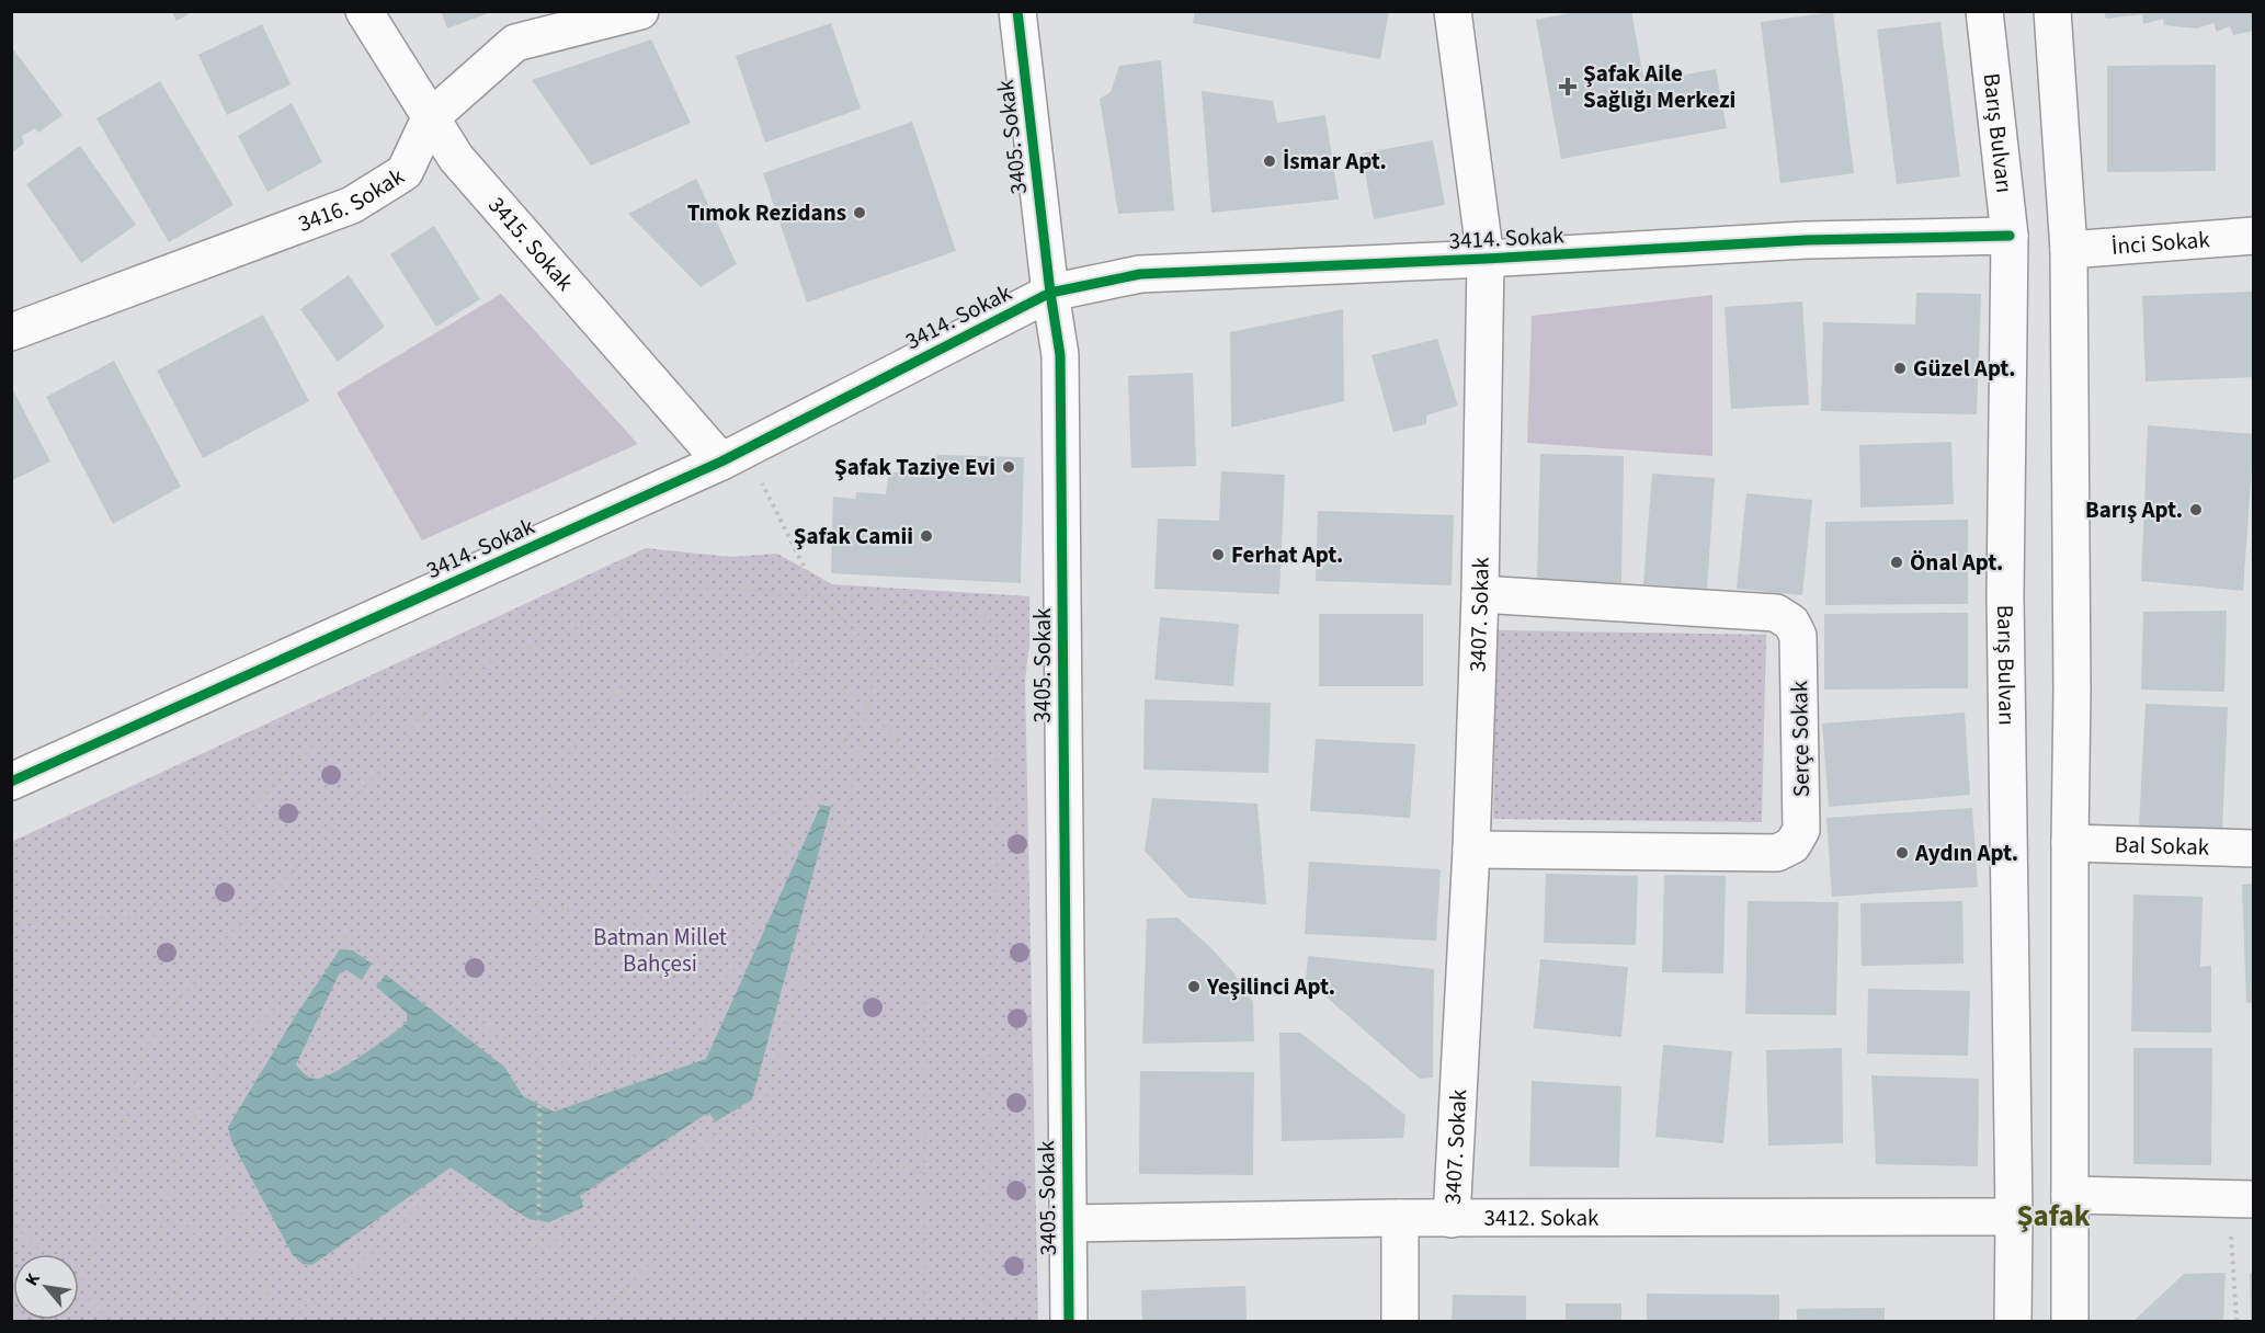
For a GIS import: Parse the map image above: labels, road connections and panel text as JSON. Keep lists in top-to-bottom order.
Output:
{
  "streets": {
    "street": [
      "Barış Bulvarı",
      "3405. Sokak",
      "3416. Sokak",
      "3414. Sokak",
      "İnci Sokak",
      "3415. Sokak",
      "3407. Sokak",
      "Serçe Sokak",
      "Bal Sokak",
      "3412. Sokak"
    ]
  },
  "crossings": [
    ["Barış Bulvarı", "3414. Sokak"],
    ["Barış Bulvarı", "3412. Sokak"],
    ["3405. Sokak", "3414. Sokak"],
    ["3405. Sokak", "3412. Sokak"],
    ["3416. Sokak", "3415. Sokak"],
    ["3414. Sokak", "3415. Sokak"],
    ["3414. Sokak", "3407. Sokak"],
    ["3407. Sokak", "Serçe Sokak"],
    ["3407. Sokak", "3412. Sokak"]
  ],
  "districts": ["Şafak"],
  "parks": ["Batman Millet Bahçesi"],
  "places": {
    "health": ["Şafak Aile Sağlığı Merkezi"],
    "other": [
      "İsmar Apt.",
      "Tımok Rezidans",
      "Güzel Apt.",
      "Şafak Taziye Evi",
      "Barış Apt.",
      "Şafak Camii",
      "Ferhat Apt.",
      "Önal Apt.",
      "Aydın Apt.",
      "Yeşilinci Apt."
    ]
  },
  "north": "top left"
}
